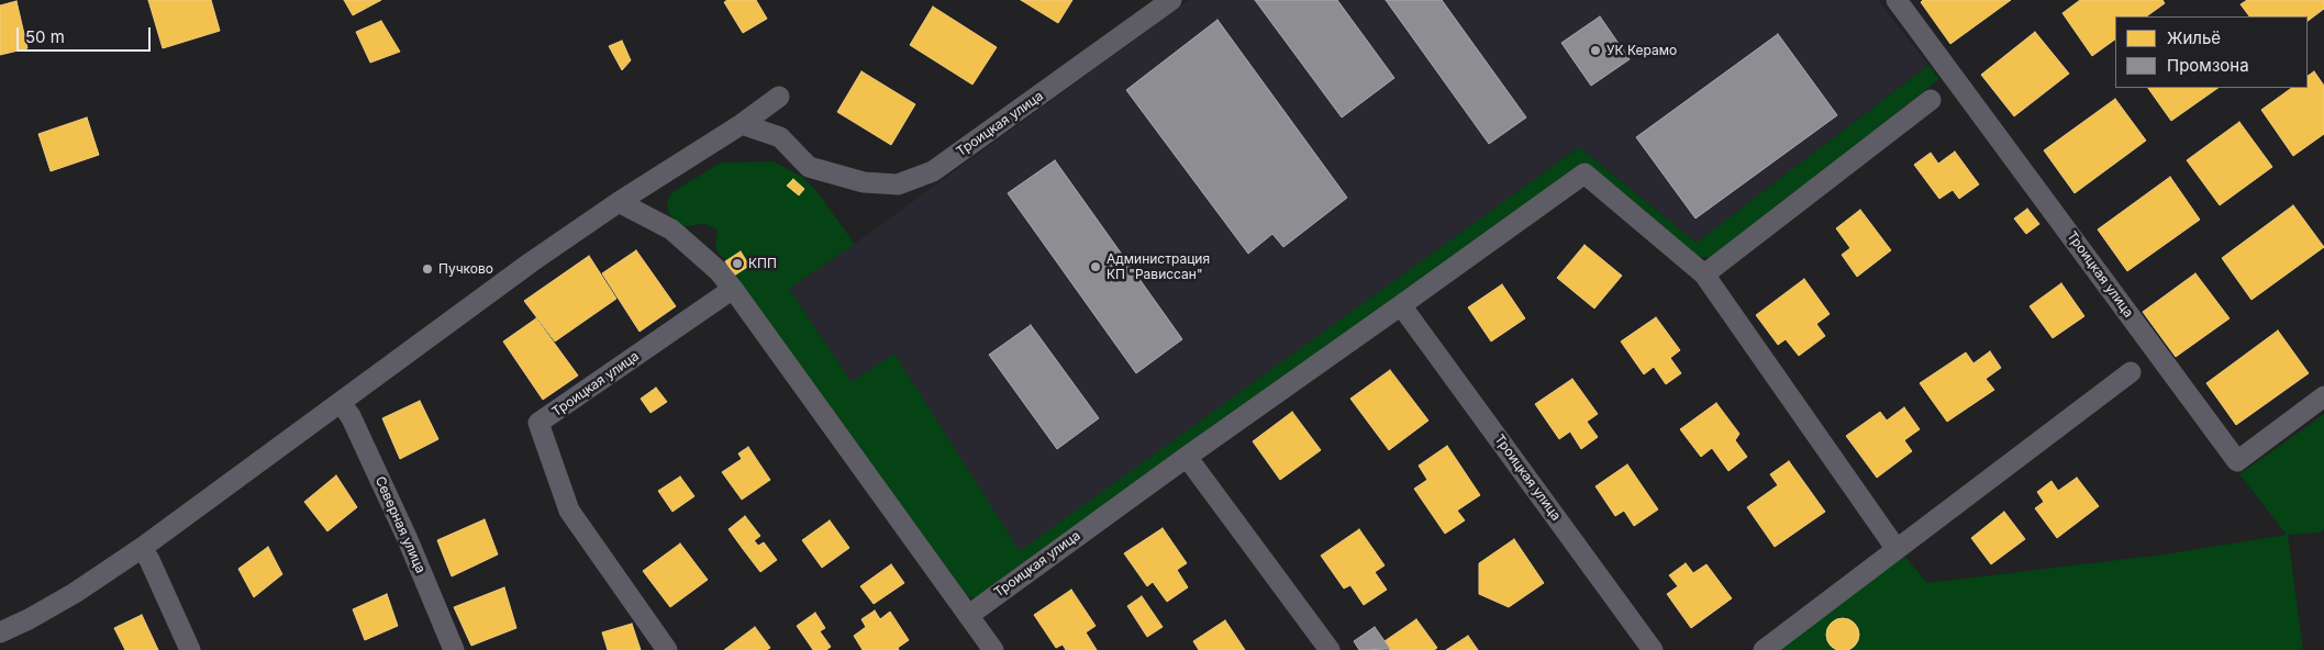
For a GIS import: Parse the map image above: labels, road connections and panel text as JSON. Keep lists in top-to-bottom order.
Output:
{
  "streets": {
    "street": ["Троицкая улица", "Северная улица"]
  },
  "places": [
    "УК Керамо",
    "КПП",
    "Администрация КП \"Рависсан\"",
    "Пучково"
  ],
  "legend": ["Жильё", "Промзона"],
  "scale_bar": "50 m"
}
